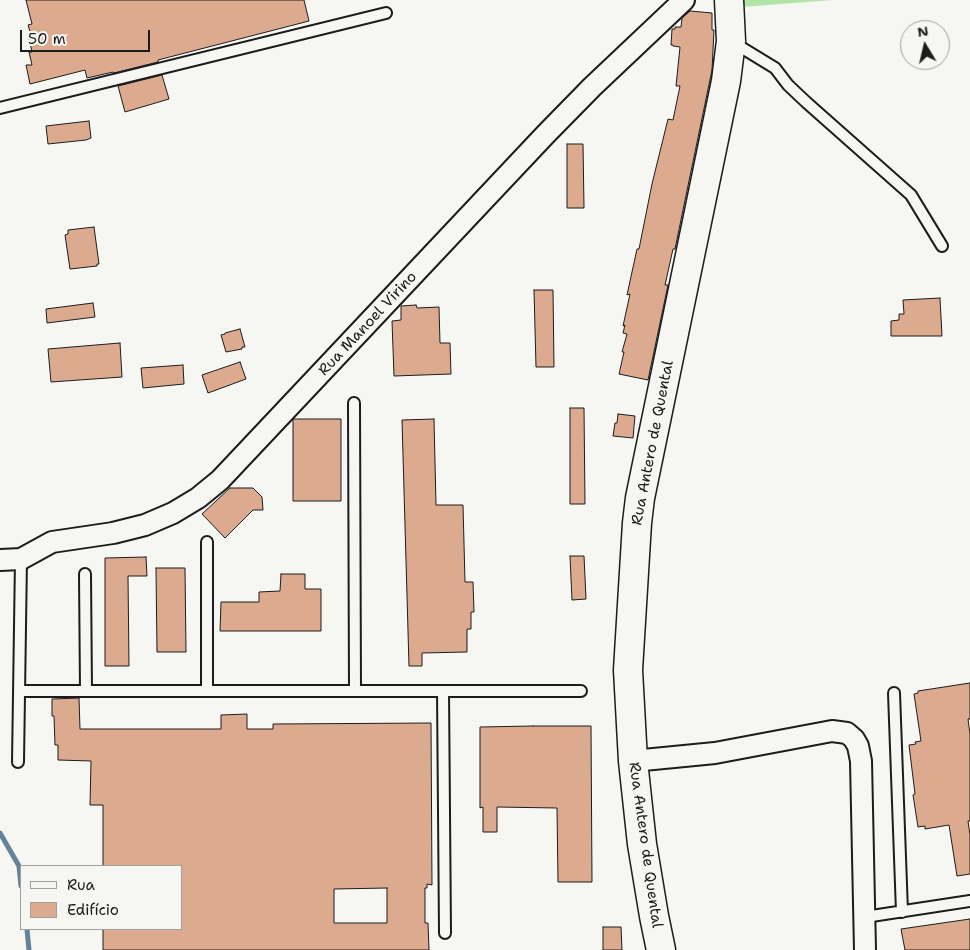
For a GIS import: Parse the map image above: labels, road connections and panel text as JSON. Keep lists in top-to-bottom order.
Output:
{
  "streets": {
    "street": ["Rua Manoel Virino", "Rua Antero de Quental"]
  },
  "legend": ["Rua", "Edifício"],
  "scale_bar": "50 m",
  "north": "top"
}
